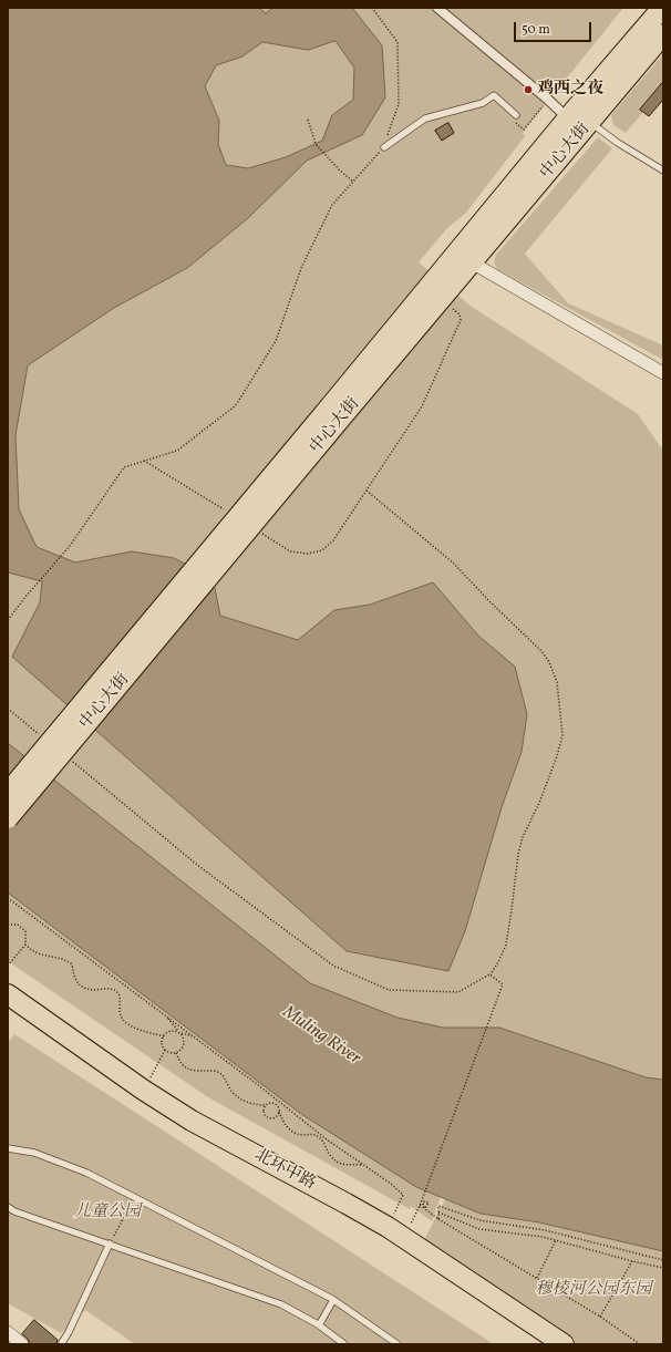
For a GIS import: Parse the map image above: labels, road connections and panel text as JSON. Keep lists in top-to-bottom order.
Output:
{
  "streets": {
    "highway": ["中心大街", "北环中路"]
  },
  "water": ["Muling River"],
  "parks": ["儿童公园", "穆棱河公园东园"],
  "places": ["鸡西之夜"],
  "scale_bar": "50 m"
}
